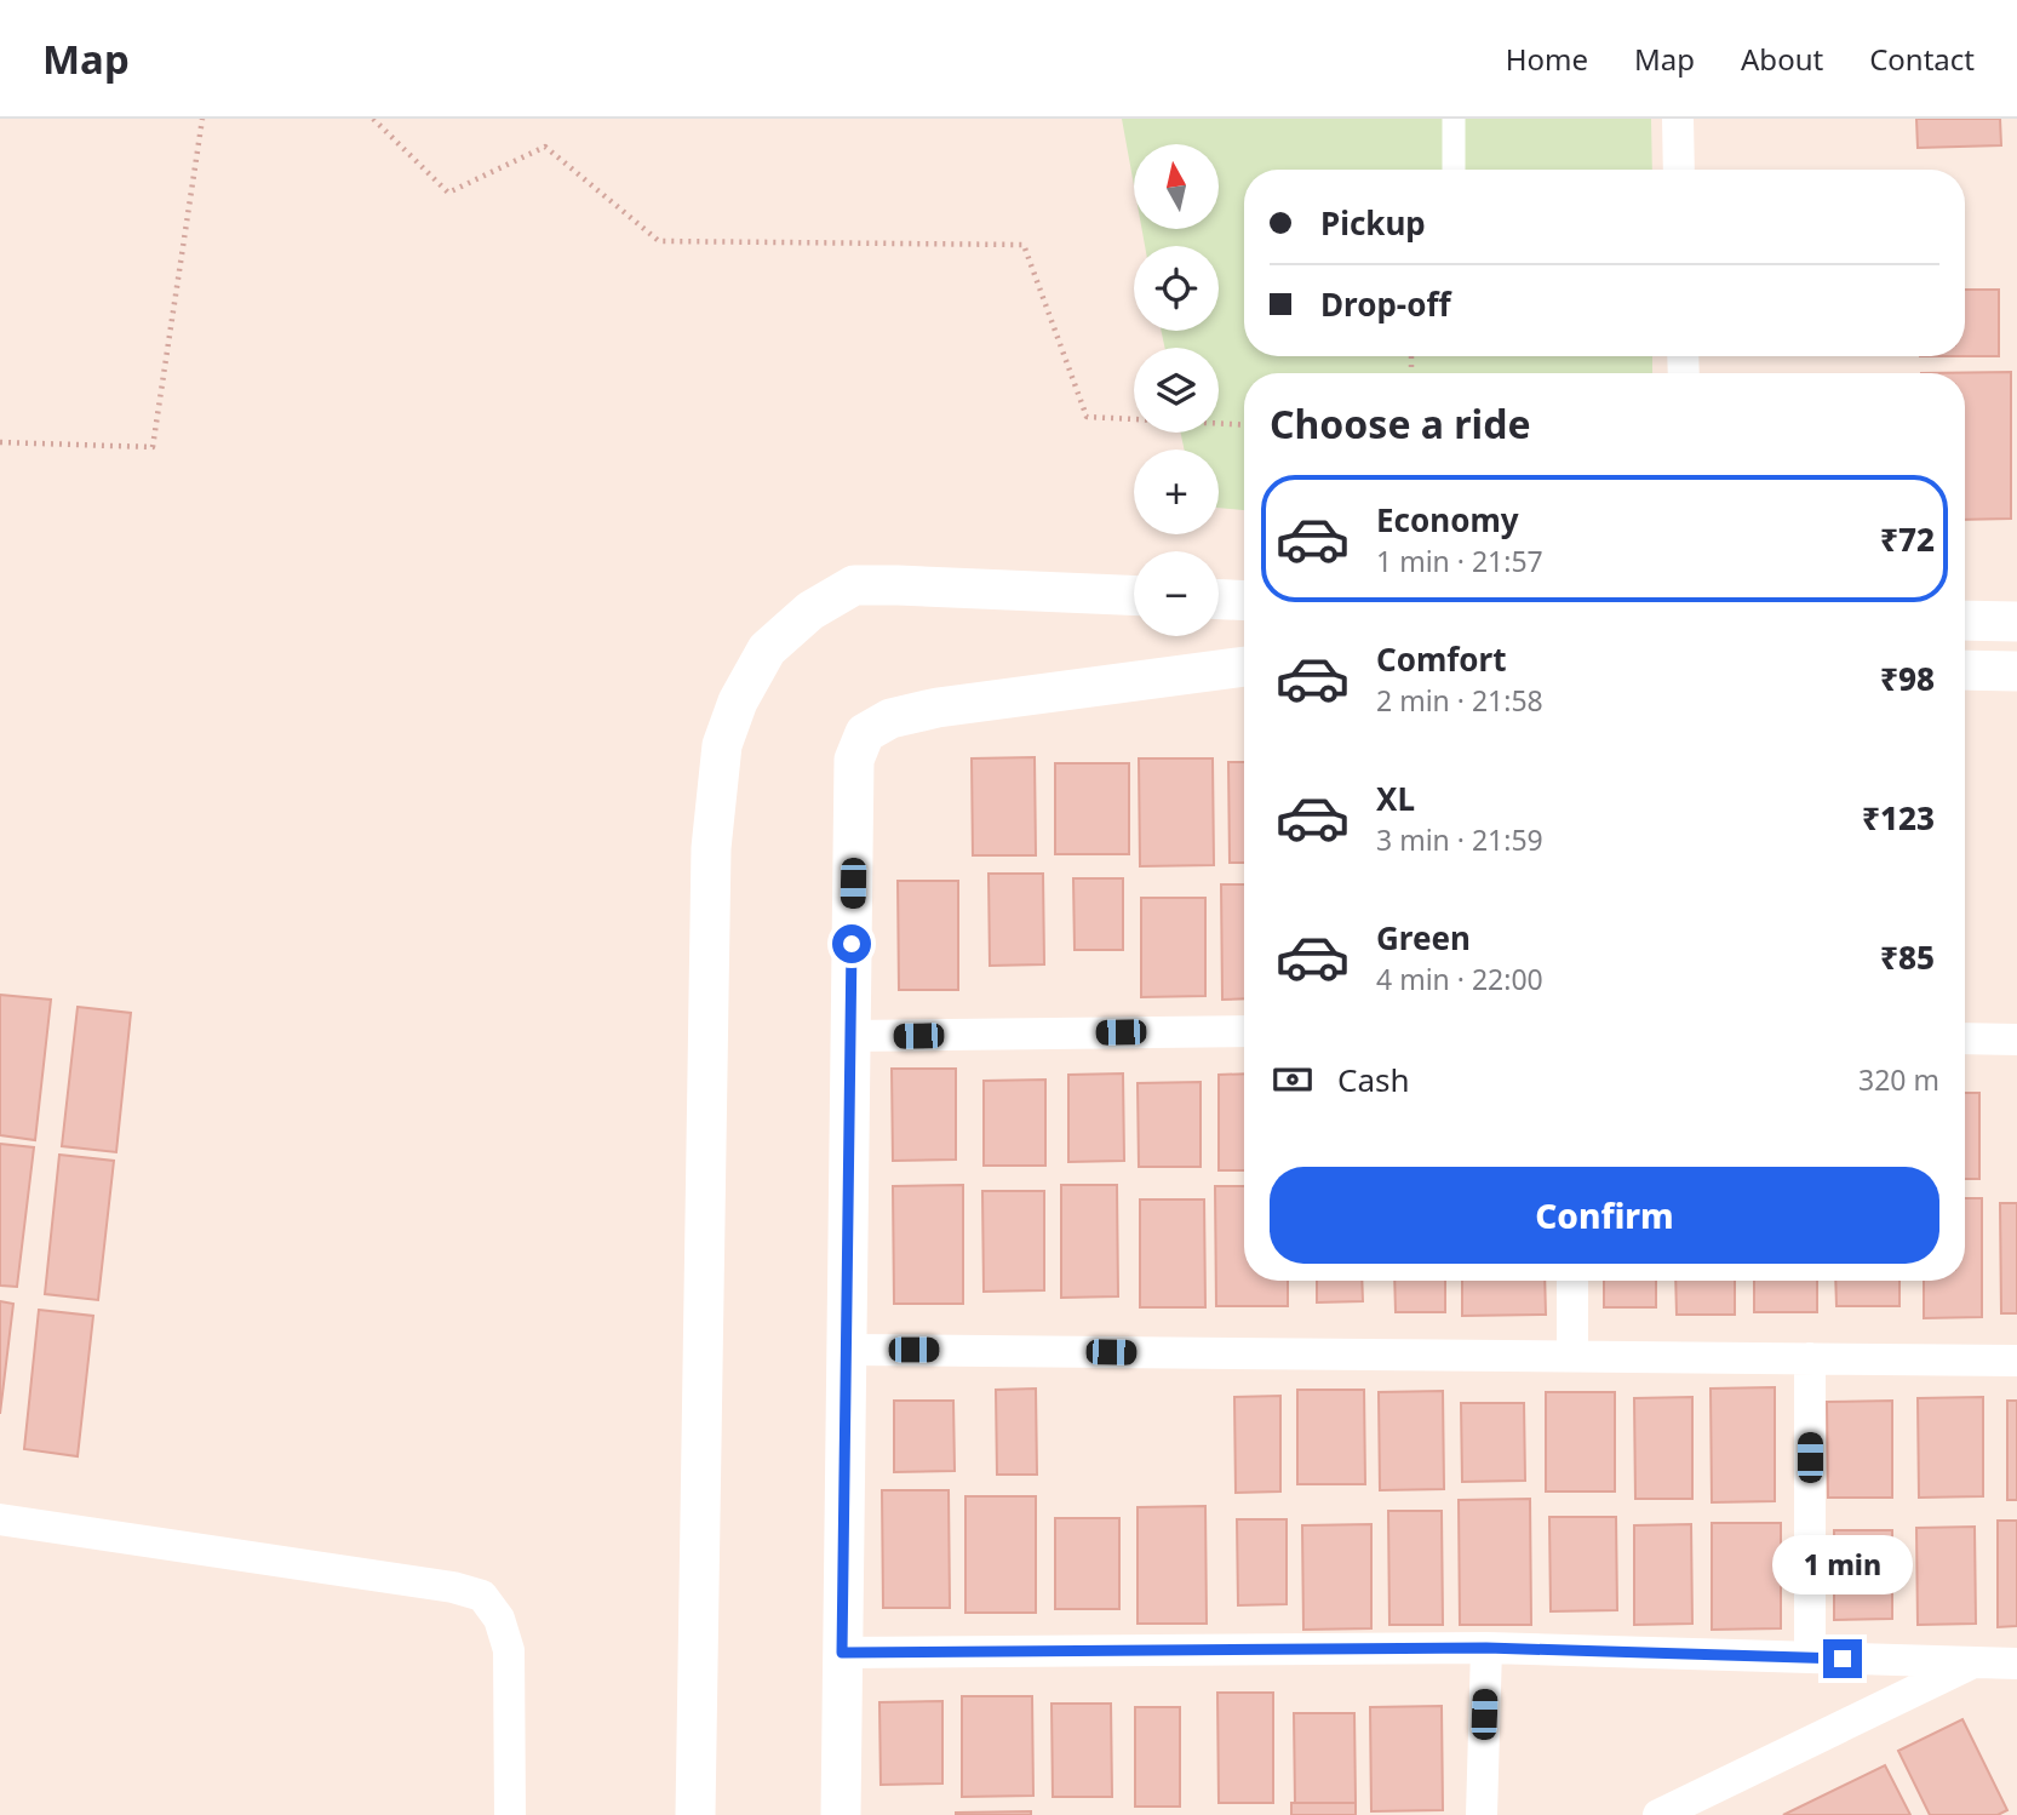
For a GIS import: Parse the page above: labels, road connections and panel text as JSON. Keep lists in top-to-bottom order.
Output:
{
  "north": "top",
  "page": {
    "header": "Map",
    "nav": [
      "Home",
      "Map",
      "About",
      "Contact"
    ],
    "map_buttons": ["+", "−"],
    "banner": ["Pickup", "Drop-off"],
    "heading": "Choose a ride",
    "list": [
      {
        "name": "Economy",
        "note": "1 min · 21:57",
        "value": "₹72"
      },
      {
        "name": "Comfort",
        "note": "2 min · 21:58",
        "value": "₹98"
      },
      {
        "name": "XL",
        "note": "3 min · 21:59",
        "value": "₹123"
      },
      {
        "name": "Green",
        "note": "4 min · 22:00",
        "value": "₹85"
      }
    ],
    "pay": ["Cash", "320 m"],
    "buttons": "Confirm",
    "bubble": "1 min"
  }
}
